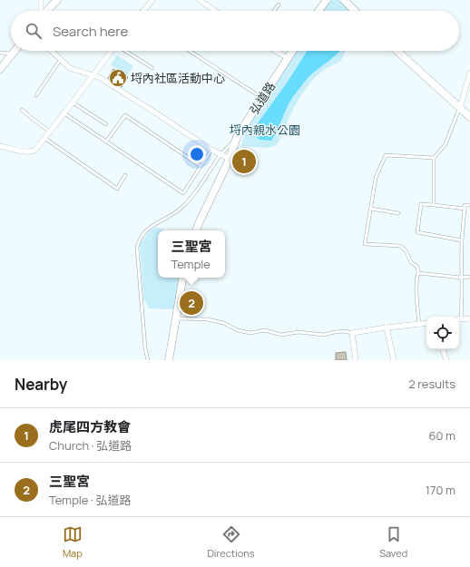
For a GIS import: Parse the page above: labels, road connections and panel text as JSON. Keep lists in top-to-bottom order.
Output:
{
  "streets": {
    "street": ["弘道路"]
  },
  "parks": ["埒內親水公園"],
  "places": {
    "public building": ["埒內社區活動中心"]
  },
  "page": {
    "search": "Search here",
    "pins": ["1", "2"],
    "popup": ["三聖宮", "Temple"],
    "heading": ["Nearby", "2 results"],
    "list": [
      {
        "mark": "1",
        "name": "虎尾四方教會",
        "note": "Church · 弘道路",
        "value": "60 m"
      },
      {
        "mark": "2",
        "name": "三聖宮",
        "note": "Temple · 弘道路",
        "value": "170 m"
      }
    ],
    "nav": ["Map", "Directions", "Saved"]
  }
}
